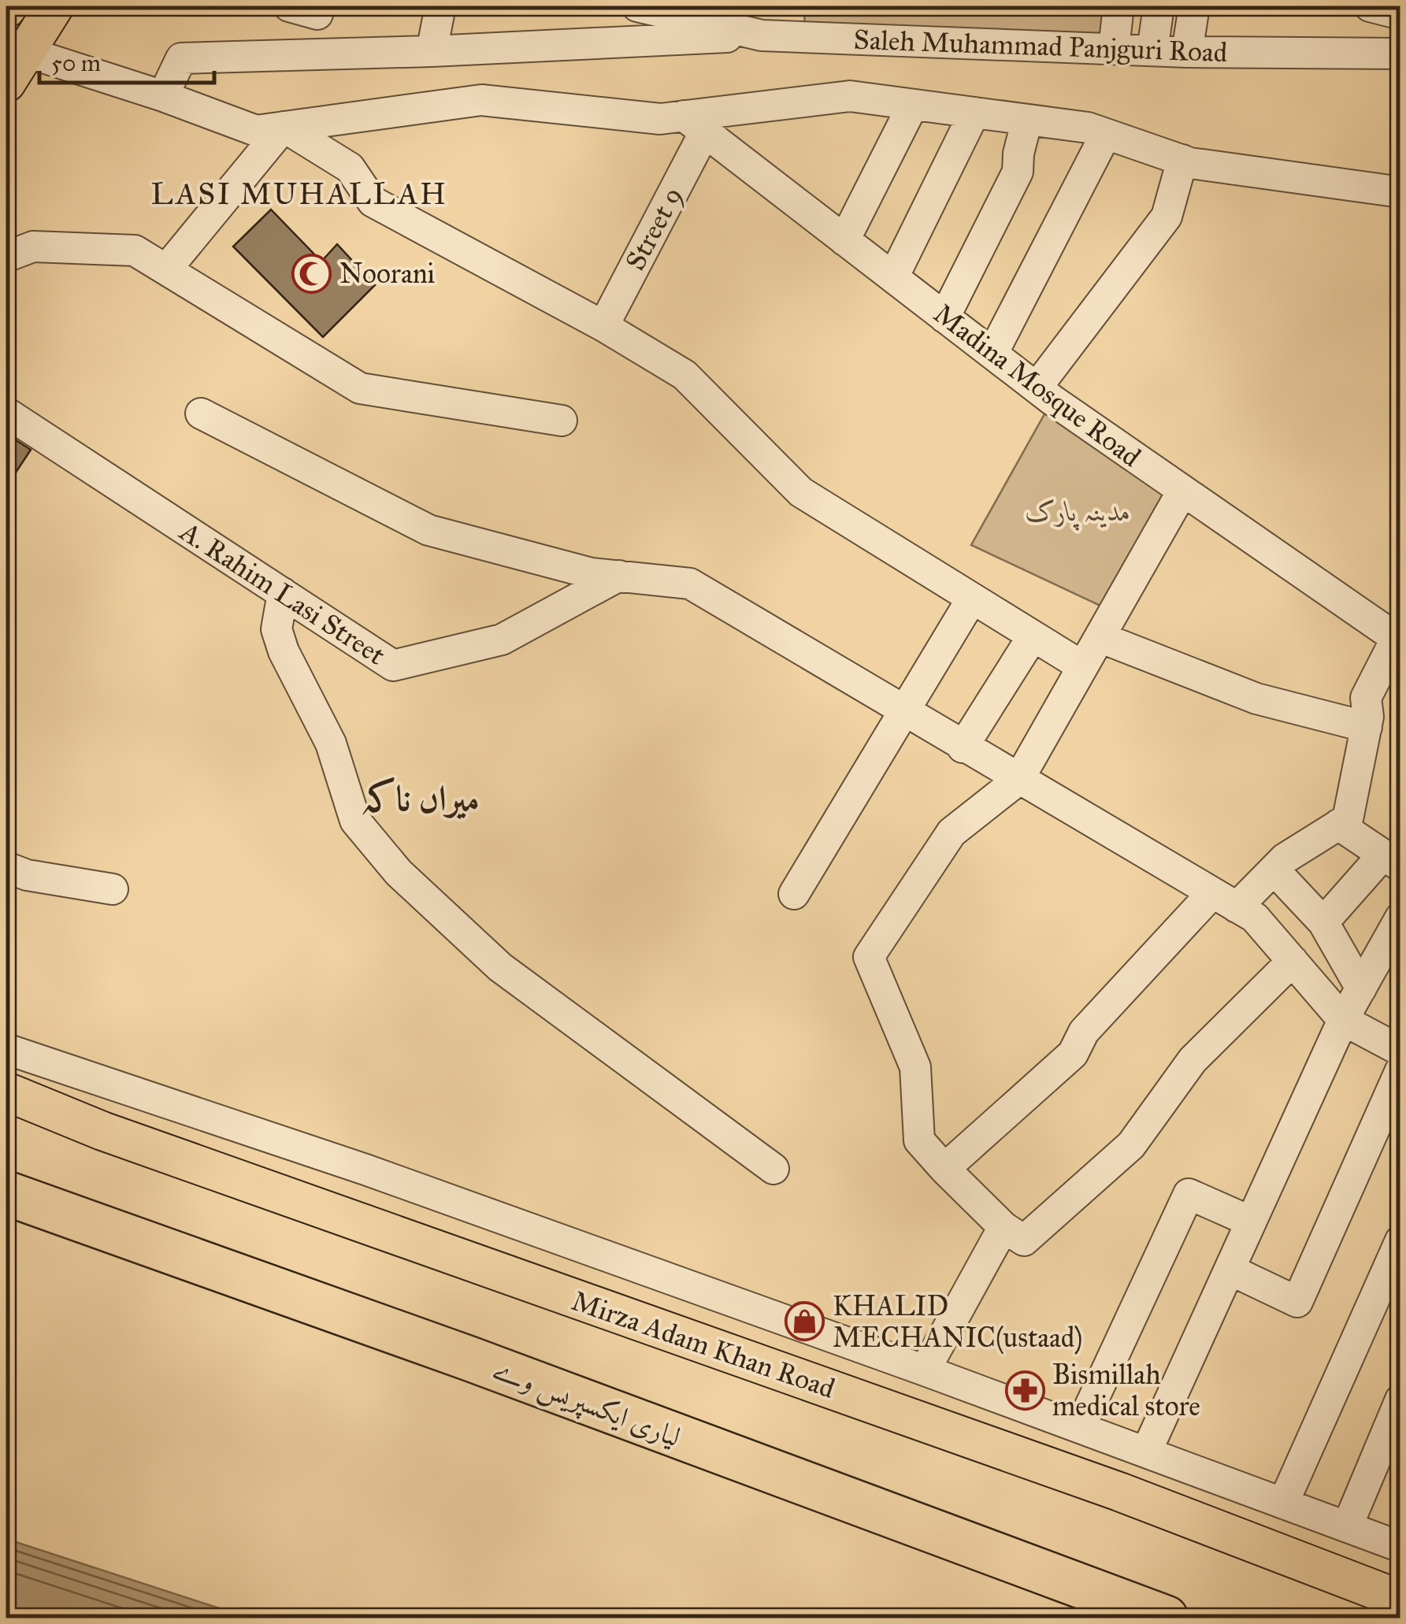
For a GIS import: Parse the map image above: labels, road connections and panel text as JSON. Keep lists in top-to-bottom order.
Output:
{
  "streets": {
    "highway": ["لیاری ایکسپریس وے"],
    "main road": ["Mirza Adam Khan Road"],
    "street": [
      "Saleh Muhammad Panjguri Road",
      "Street 9",
      "Madina Mosque Road",
      "A. Rahim Lasi Street"
    ]
  },
  "crossings": [
    ["Street 9", "Madina Mosque Road"]
  ],
  "districts": ["LASI MUHALLAH", "میراں ناکہ"],
  "parks": ["مدینہ پارک"],
  "places": {
    "mosque": ["Noorani"],
    "shop": ["KHALID MECHANIC(ustaad)"],
    "pharmacy": ["Bismillah medical store"]
  },
  "scale_bar": "50 m"
}
